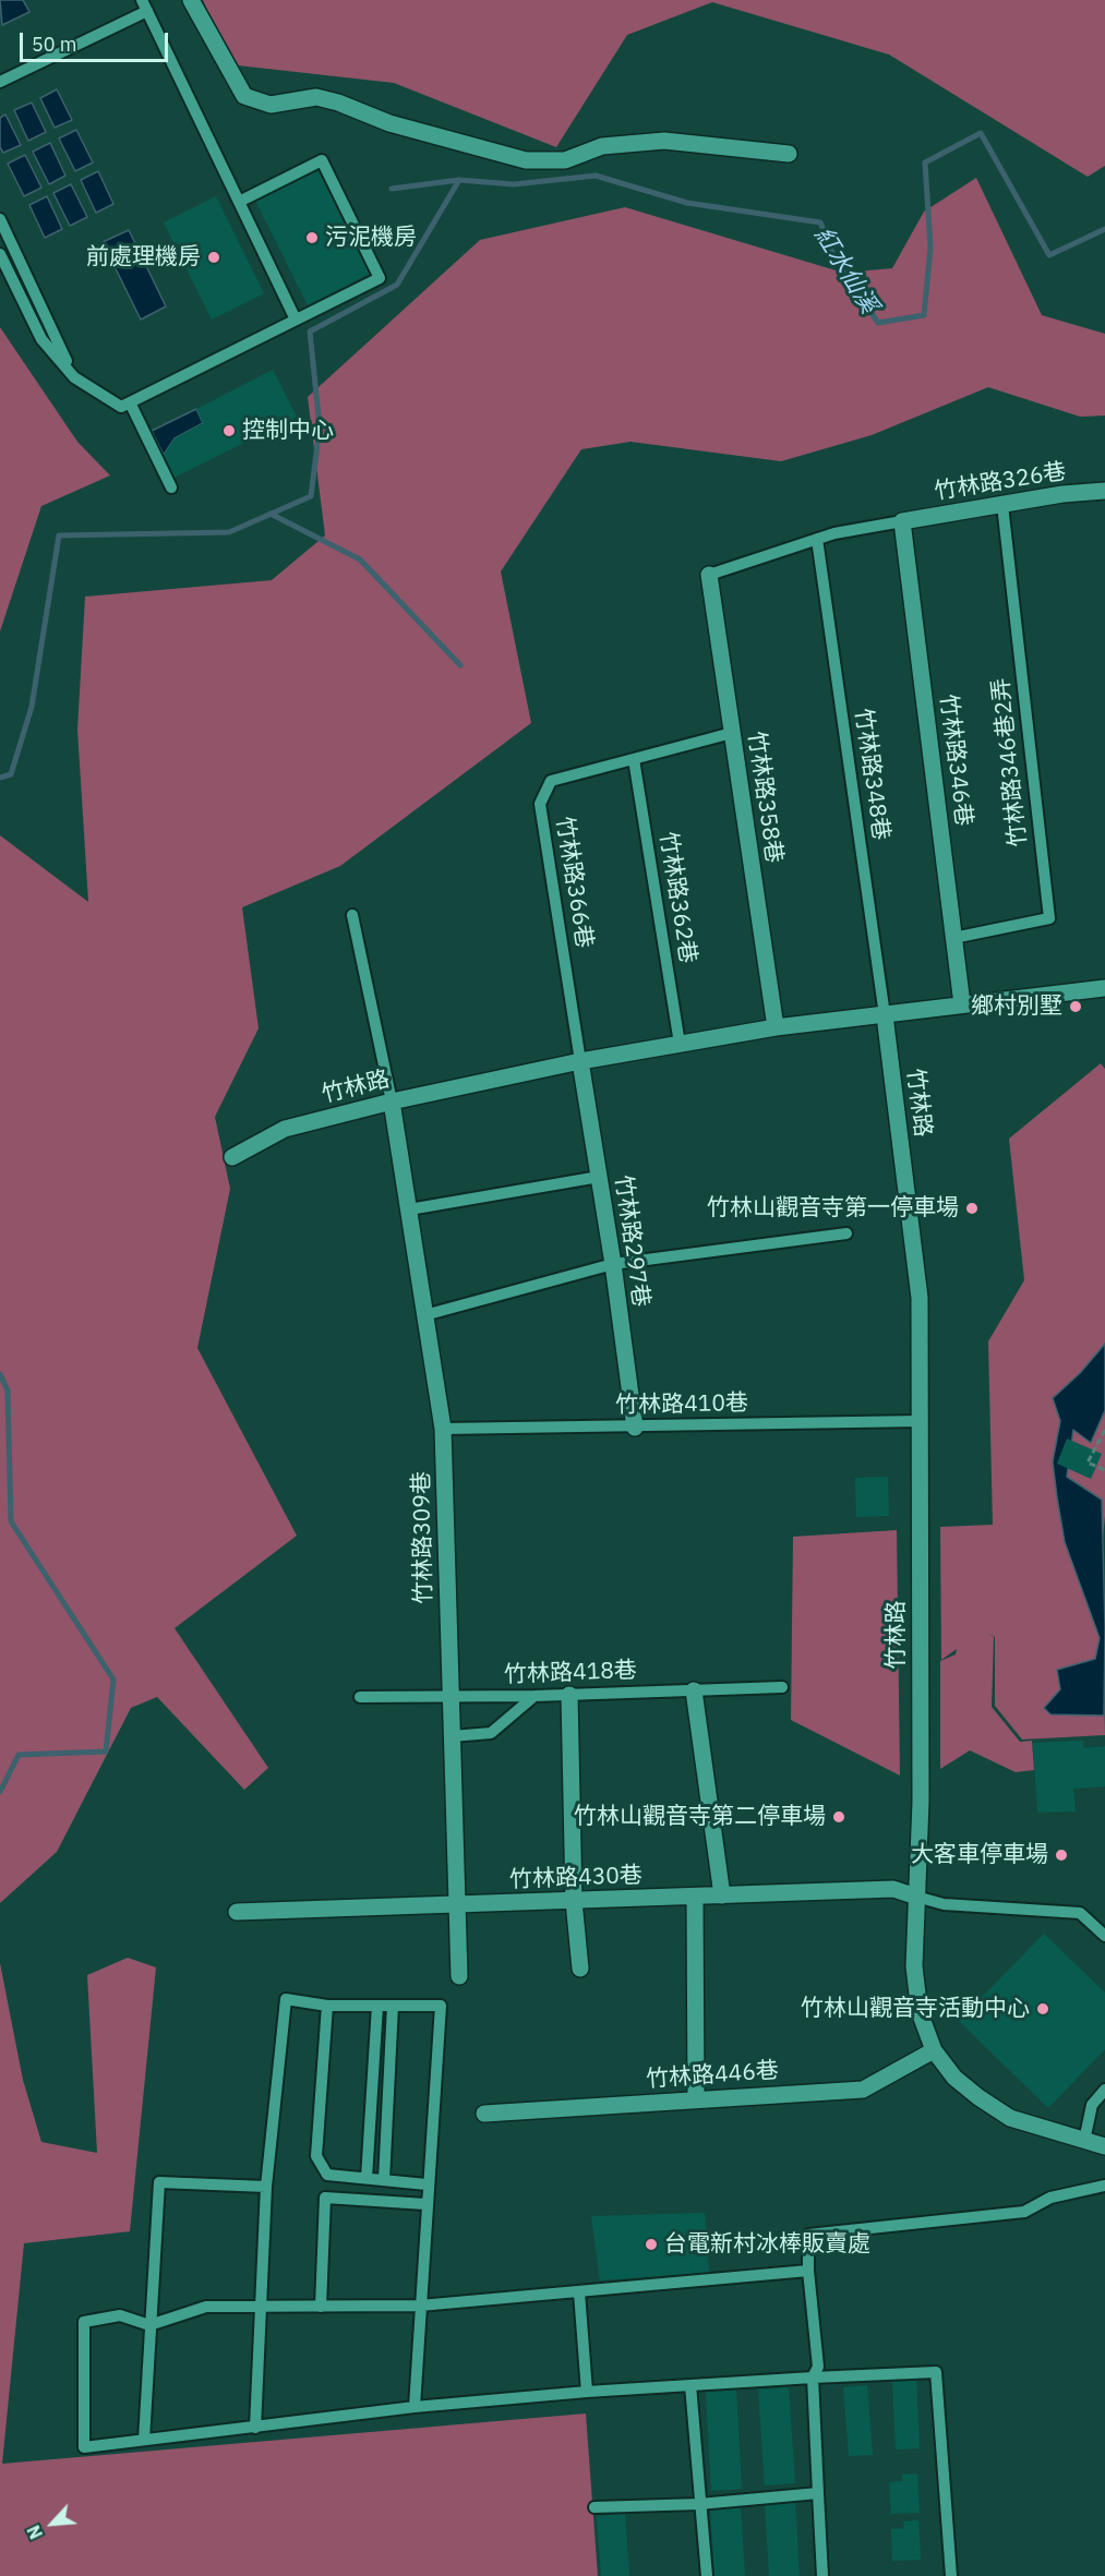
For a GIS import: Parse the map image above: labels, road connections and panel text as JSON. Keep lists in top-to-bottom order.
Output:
{
  "streets": {
    "street": [
      "竹林路326巷",
      "竹林路346巷",
      "竹林路358巷",
      "竹林路",
      "竹林路297巷",
      "竹林路309巷",
      "竹林路430巷",
      "竹林路446巷"
    ],
    "lane": [
      "竹林路346巷2弄",
      "竹林路348巷",
      "竹林路366巷",
      "竹林路362巷",
      "竹林路410巷",
      "竹林路418巷"
    ]
  },
  "crossings": [
    ["竹林路326巷", "竹林路346巷"],
    ["竹林路326巷", "竹林路346巷2弄"],
    ["竹林路346巷", "竹林路346巷2弄"],
    ["竹林路346巷", "竹林路"],
    ["竹林路348巷", "竹林路"],
    ["竹林路358巷", "竹林路366巷"],
    ["竹林路358巷", "竹林路"],
    ["竹林路366巷", "竹林路362巷"],
    ["竹林路366巷", "竹林路"],
    ["竹林路366巷", "竹林路297巷"],
    ["竹林路362巷", "竹林路"],
    ["竹林路", "竹林路297巷"],
    ["竹林路", "竹林路410巷"],
    ["竹林路", "竹林路309巷"],
    ["竹林路", "竹林路430巷"],
    ["竹林路", "竹林路446巷"],
    ["竹林路297巷", "竹林路410巷"],
    ["竹林路410巷", "竹林路309巷"],
    ["竹林路309巷", "竹林路418巷"],
    ["竹林路309巷", "竹林路430巷"]
  ],
  "water": ["紅水仙溪"],
  "places": [
    "污泥機房",
    "前處理機房",
    "控制中心",
    "鄉村別墅",
    "竹林山觀音寺第一停車場",
    "竹林山觀音寺第二停車場",
    "大客車停車場",
    "竹林山觀音寺活動中心",
    "台電新村冰棒販賣處"
  ],
  "scale_bar": "50 m",
  "north": "bottom left"
}
